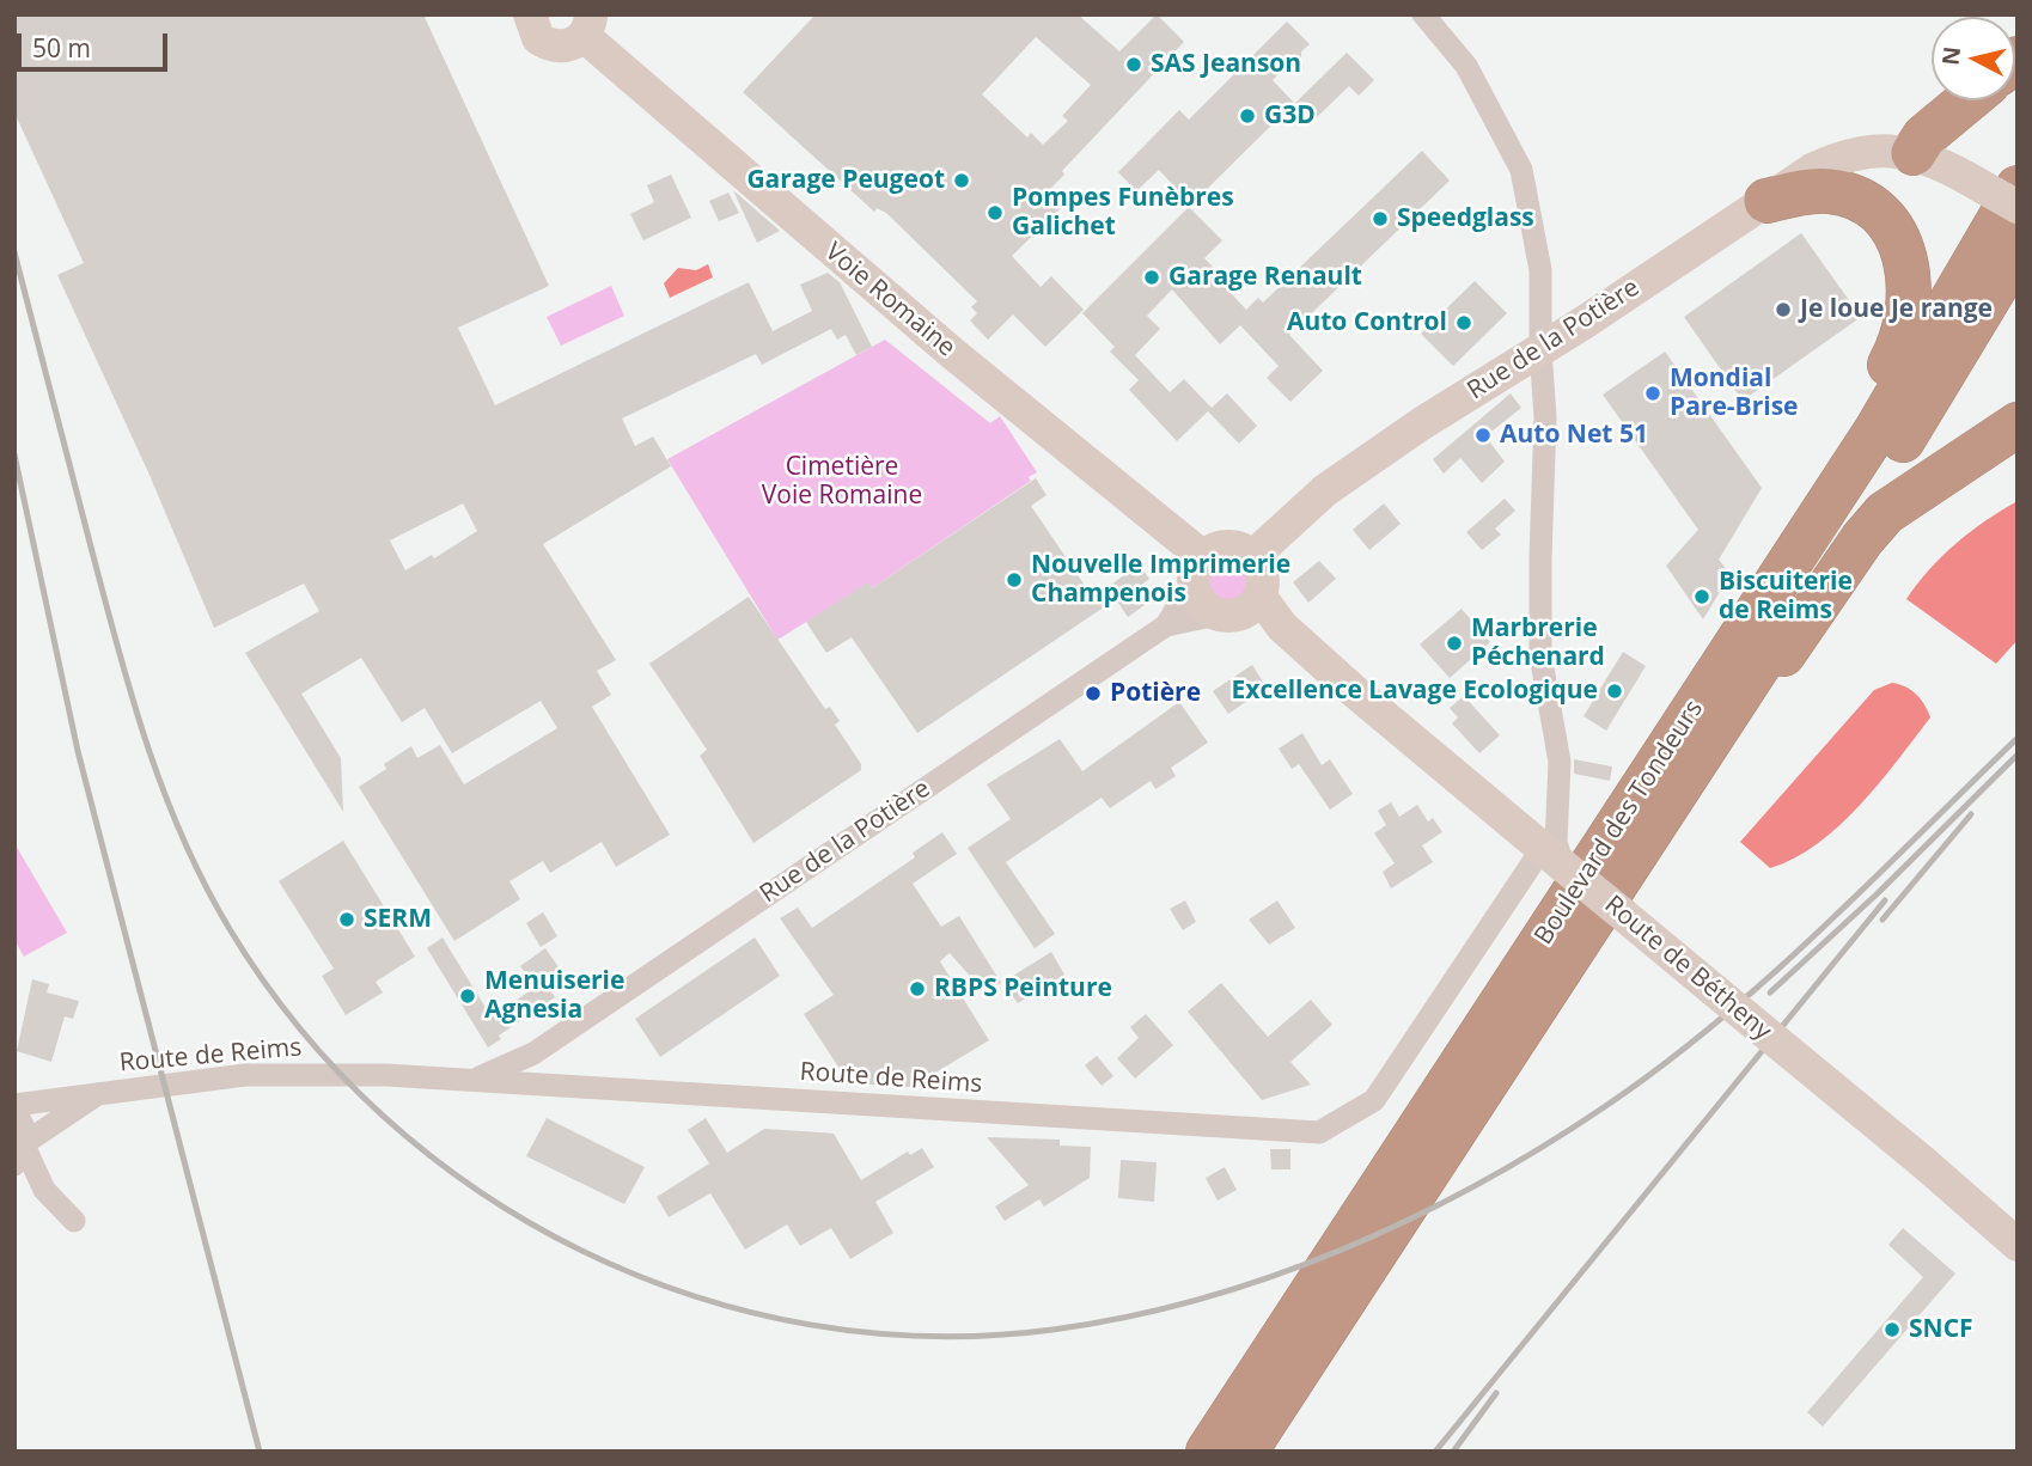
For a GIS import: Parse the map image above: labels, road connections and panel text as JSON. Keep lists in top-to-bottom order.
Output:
{
  "streets": {
    "highway": ["Boulevard des Tondeurs"],
    "main road": ["Voie Romaine", "Rue de la Potière", "Route de Bétheny"],
    "street": ["Route de Reims"]
  },
  "crossings": [
    ["Voie Romaine", "Rue de la Potière"],
    ["Voie Romaine", "Route de Bétheny"],
    ["Rue de la Potière", "Route de Bétheny"],
    ["Rue de la Potière", "Route de Reims"],
    ["Route de Bétheny", "Route de Reims"]
  ],
  "parks": ["Cimetière Voie Romaine"],
  "places": [
    "SAS Jeanson",
    "G3D",
    "Garage Peugeot",
    "Pompes Funèbres Galichet",
    "Speedglass",
    "Garage Renault",
    "Je loue Je range",
    "Auto Control",
    "Mondial Pare-Brise",
    "Auto Net 51",
    "Nouvelle Imprimerie Champenois",
    "Biscuiterie de Reims",
    "Marbrerie Péchenard",
    "Excellence Lavage Ecologique",
    "Potière",
    "SERM",
    "RBPS Peinture",
    "Menuiserie Agnesia",
    "SNCF"
  ],
  "scale_bar": "50 m",
  "north": "left"
}
